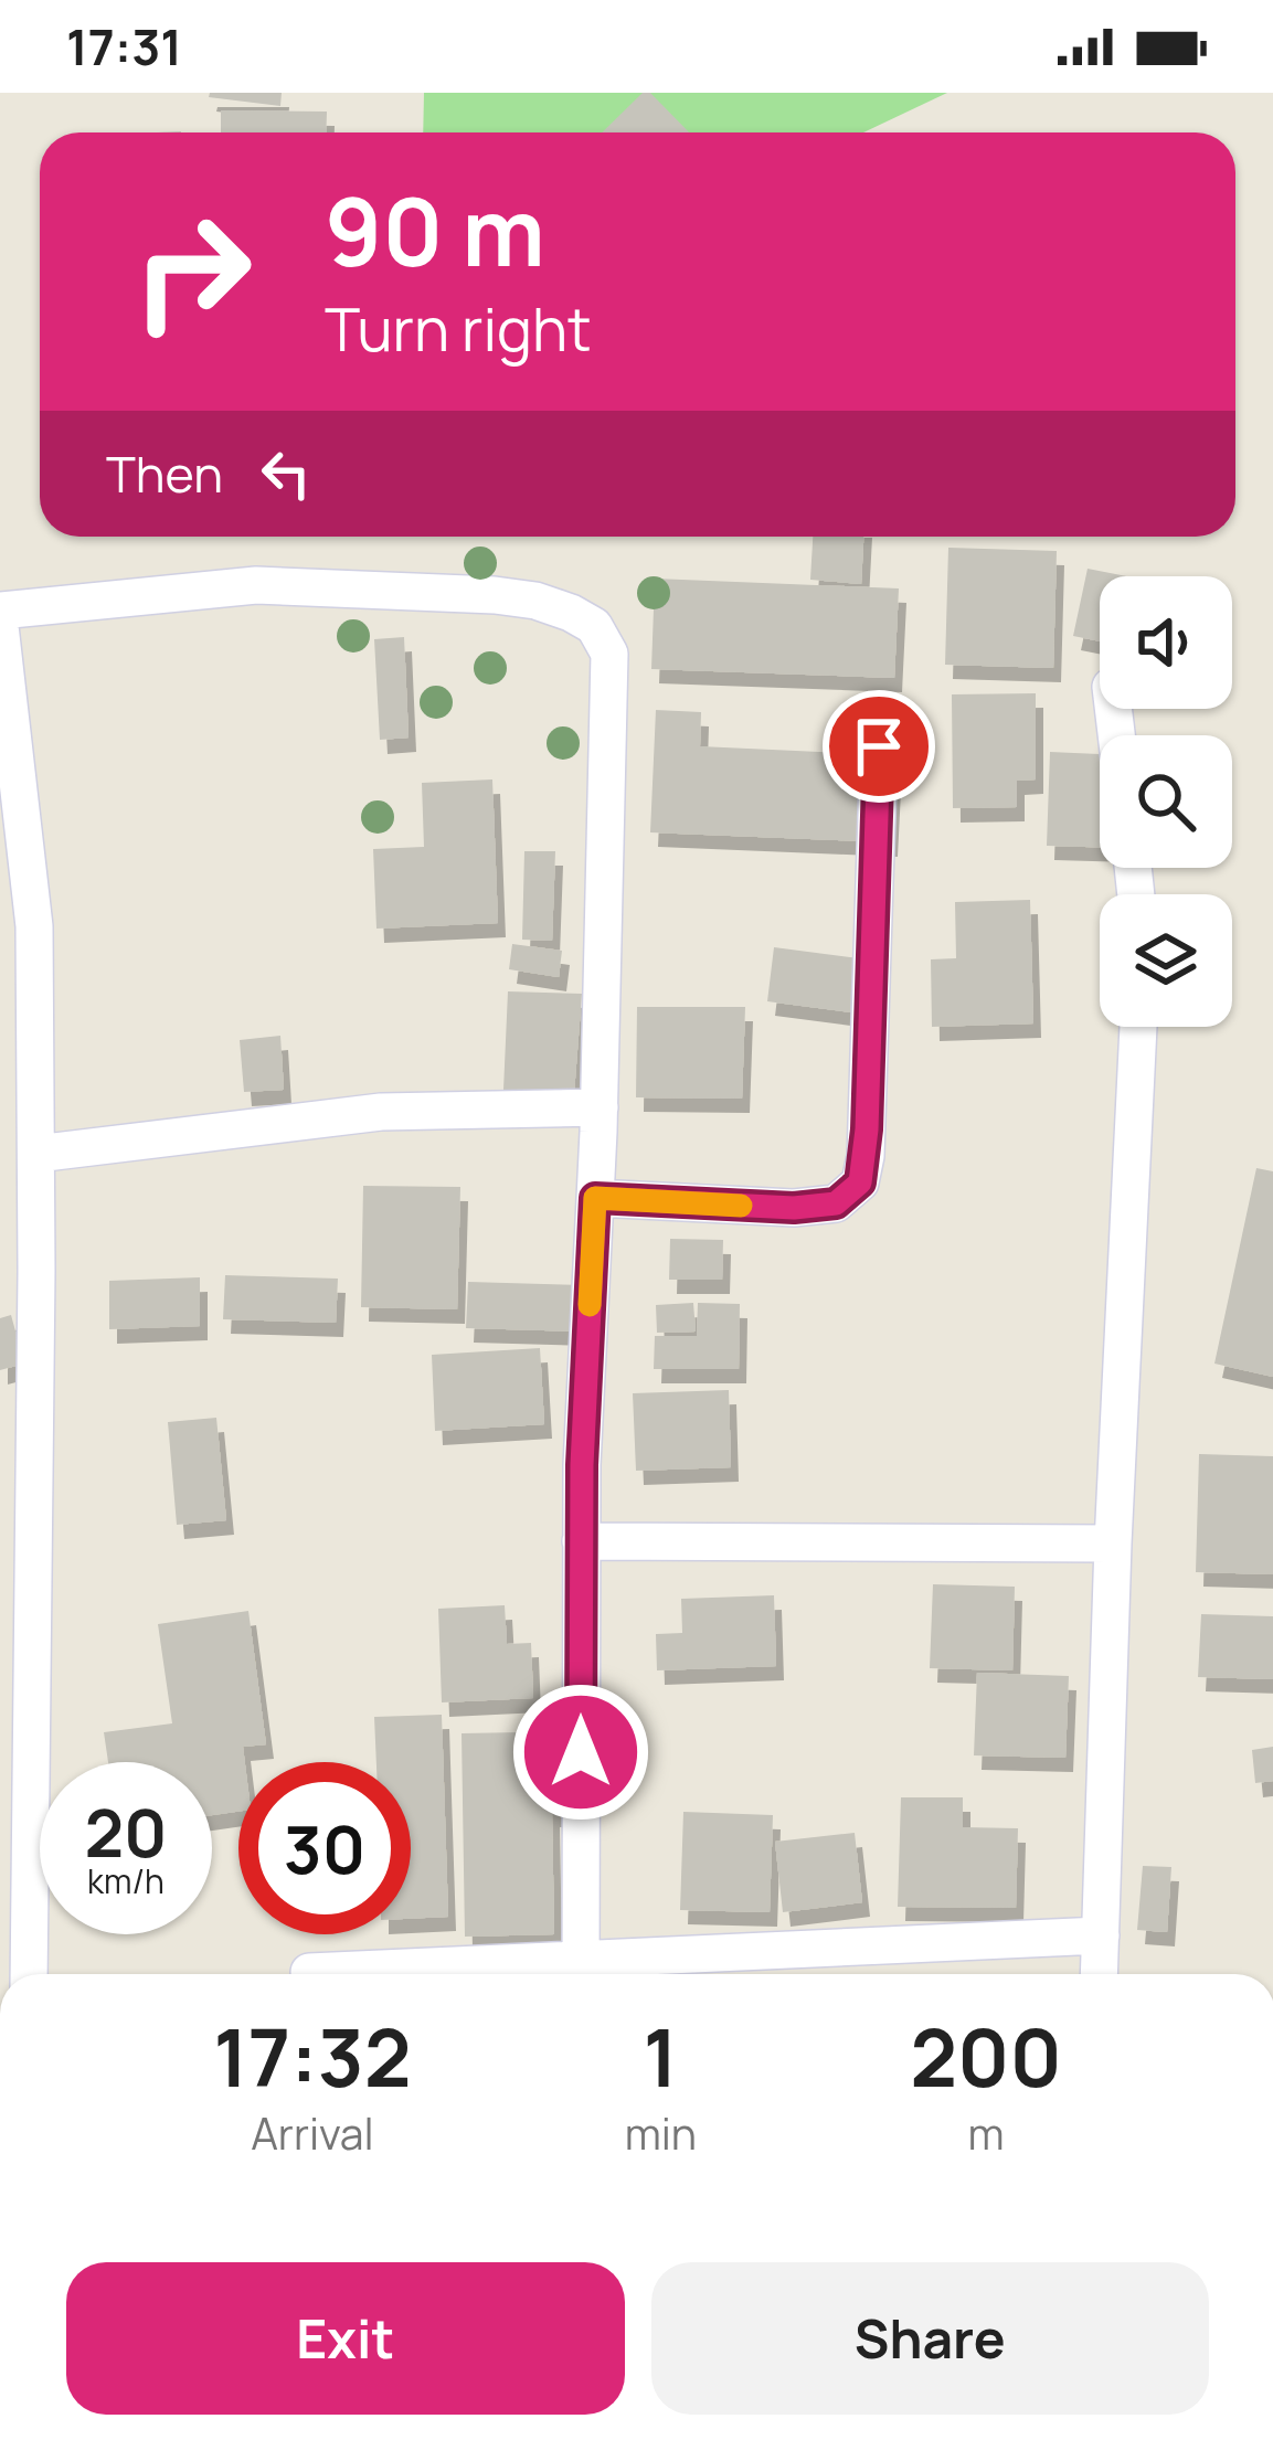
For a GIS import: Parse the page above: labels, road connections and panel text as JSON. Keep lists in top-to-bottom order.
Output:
{
  "page": {
    "status": "17:31",
    "turn": ["90 m", "Turn right"],
    "then": "Then",
    "speed": "20 km/h",
    "limit": "30",
    "eta": [
      "17:32",
      "Arrival",
      "1",
      "min",
      "200",
      "m"
    ],
    "buttons": ["Exit", "Share"]
  }
}
